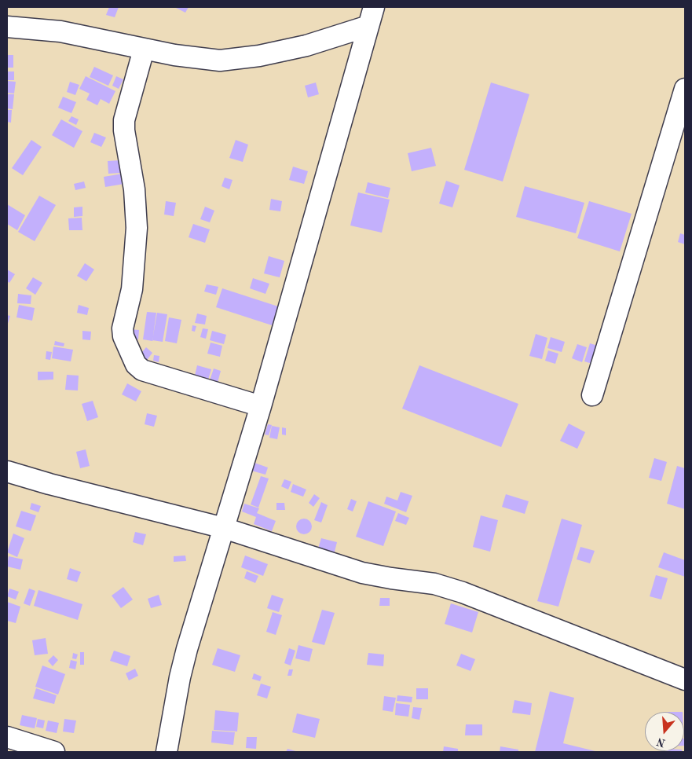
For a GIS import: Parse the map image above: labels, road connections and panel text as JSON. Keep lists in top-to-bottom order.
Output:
{
  "north": "bottom"
}
